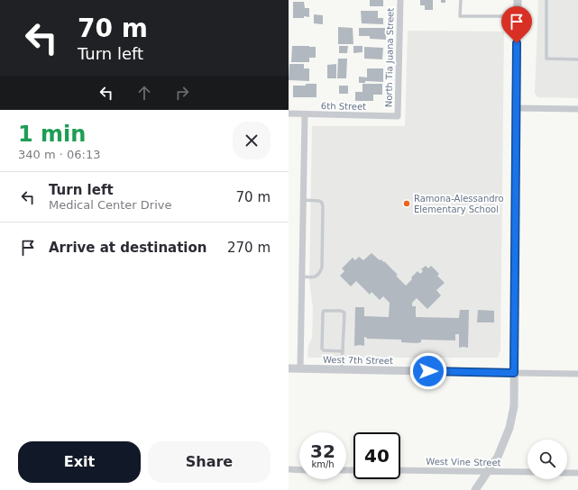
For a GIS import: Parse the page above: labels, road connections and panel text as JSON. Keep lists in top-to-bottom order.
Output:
{
  "streets": {
    "street": [
      "North Tia Juana Street",
      "6th Street",
      "West 7th Street",
      "West Vine Street"
    ]
  },
  "crossings": [
    ["North Tia Juana Street", "6th Street"]
  ],
  "places": ["Ramona-Alessandro Elementary School"],
  "page": {
    "turn": ["70 m", "Turn left"],
    "heading": ["1 min", "340 m · 06:13"],
    "list": [
      {
        "name": "Turn left",
        "note": "Medical Center Drive",
        "value": "70 m"
      },
      {
        "name": "Arrive at destination",
        "value": "270 m"
      }
    ],
    "speed": "32 km/h",
    "limit": "40",
    "buttons": ["Exit", "Share"]
  }
}
